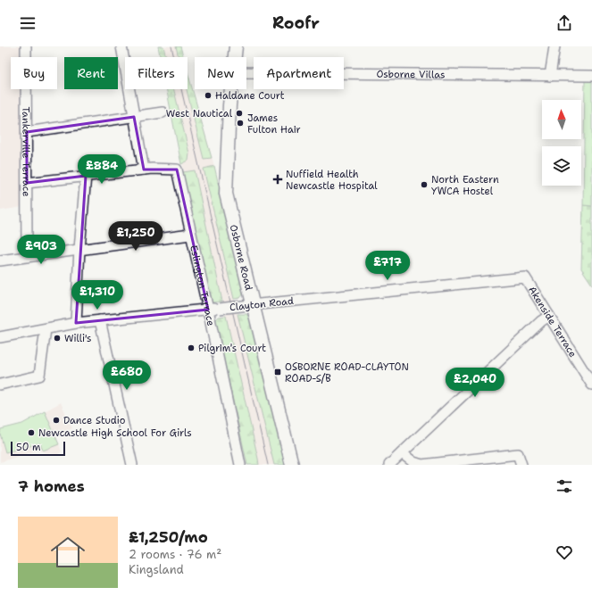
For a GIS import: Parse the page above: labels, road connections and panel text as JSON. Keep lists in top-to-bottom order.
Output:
{
  "streets": {
    "main road": ["Osborne Road"],
    "street": [
      "Osborne Villas",
      "Tankerville Terrace",
      "Eslington Terrace",
      "Clayton Road",
      "Akenside Terrace"
    ]
  },
  "crossings": [
    ["Osborne Road", "Clayton Road"],
    ["Eslington Terrace", "Clayton Road"],
    ["Clayton Road", "Akenside Terrace"]
  ],
  "places": {
    "other": [
      "Haldane Court",
      "West Nautical",
      "James Fulton Hair",
      "North Eastern YWCA Hostel",
      "Willi's",
      "Pilgrim's Court",
      "Dance Studio",
      "Newcastle High School For Girls"
    ],
    "health": ["Nuffield Health Newcastle Hospital"],
    "transit": ["OSBORNE ROAD-CLAYTON ROAD-S/B"]
  },
  "scale_bar": "50 m",
  "north": "top",
  "page": {
    "header": "Roofr",
    "chip": [
      "Buy",
      "Rent",
      "Filters",
      "New",
      "Apartment"
    ],
    "price": [
      "£884",
      "£1,250",
      "£903",
      "£717",
      "£1,310",
      "£680",
      "£2,040"
    ],
    "scale": "50 m",
    "heading": "7 homes",
    "list": [
      {
        "name": "£1,250/mo",
        "note": "2 rooms · 76 m² · Kingsland"
      }
    ]
  }
}
